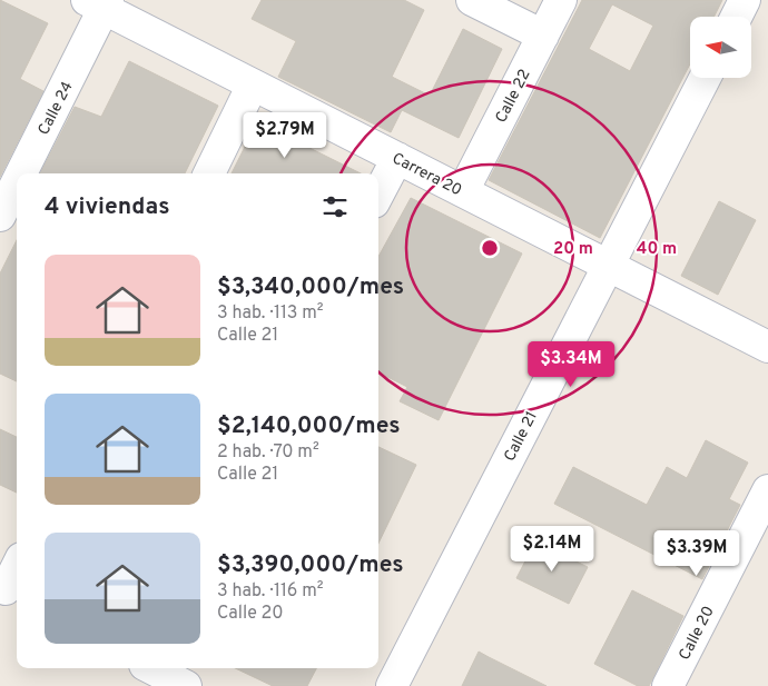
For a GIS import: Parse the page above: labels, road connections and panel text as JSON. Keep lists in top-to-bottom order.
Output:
{
  "streets": {
    "street": [
      "Calle 22",
      "Calle 24",
      "Carrera 20",
      "Calle 21",
      "Calle 20"
    ]
  },
  "crossings": [
    ["Calle 22", "Carrera 20"],
    ["Calle 24", "Carrera 20"],
    ["Carrera 20", "Calle 21"]
  ],
  "north": "left",
  "page": {
    "price": [
      "$2.79M",
      "$3.34M",
      "$2.14M",
      "$3.39M"
    ],
    "heading": "4 viviendas",
    "list": [
      {
        "name": "$3,340,000/mes",
        "note": "3 hab. · 113 m² · Calle 21"
      },
      {
        "name": "$2,140,000/mes",
        "note": "2 hab. · 70 m² · Calle 21"
      },
      {
        "name": "$3,390,000/mes",
        "note": "3 hab. · 116 m² · Calle 20"
      }
    ]
  },
  "rings": ["20 m", "40 m"]
}
